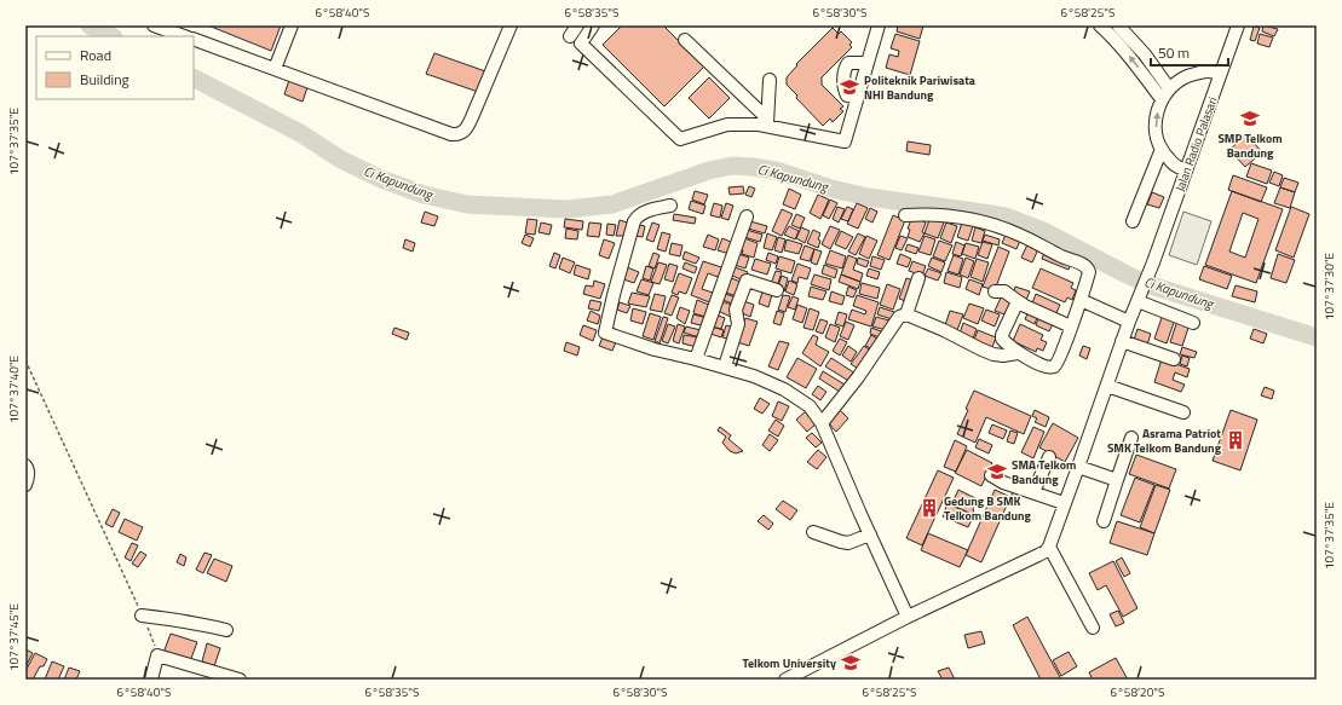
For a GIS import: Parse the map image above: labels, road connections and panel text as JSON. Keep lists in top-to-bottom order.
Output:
{
  "streets": {
    "street": ["Jalan Radio Palasari"]
  },
  "water": ["Ci Kapundung"],
  "places": {
    "school or university": [
      "Politeknik Pariwisata NHI Bandung",
      "SMP Telkom Bandung",
      "SMA Telkom Bandung",
      "Telkom University"
    ],
    "building": ["Asrama Patriot SMK Telkom Bandung", "Gedung B SMK Telkom Bandung"]
  },
  "legend": ["Road", "Building"],
  "scale_bar": "50 m",
  "coordinates": [
    "6°58'40\"S",
    "6°58'35\"S",
    "6°58'30\"S",
    "6°58'25\"S",
    "107°37'35\"E",
    "107°37'30\"E",
    "107°37'40\"E",
    "107°37'45\"E",
    "6°58'20\"S"
  ]
}
